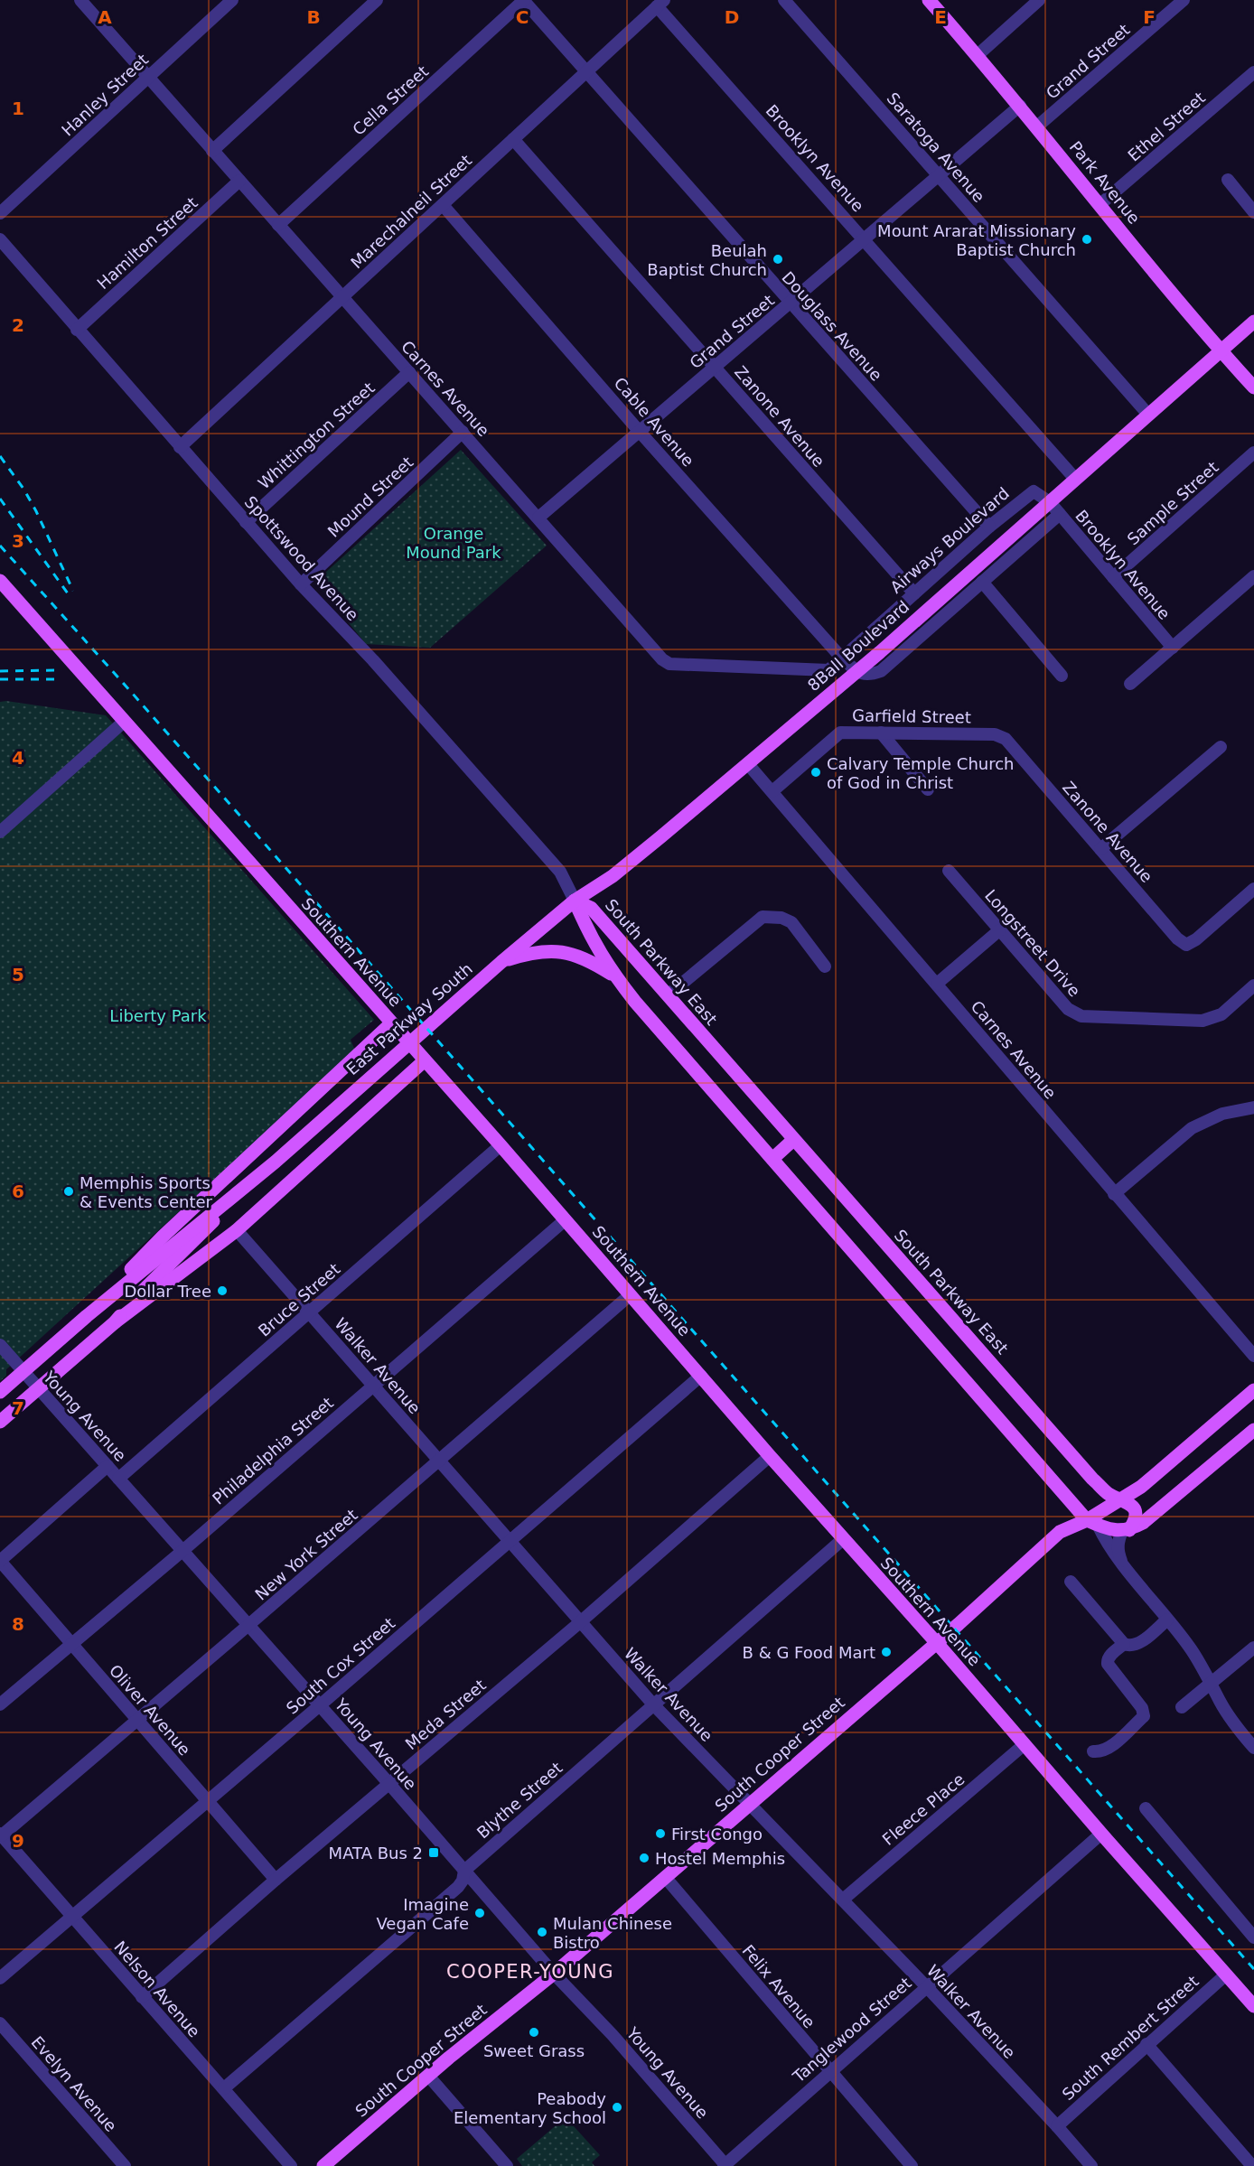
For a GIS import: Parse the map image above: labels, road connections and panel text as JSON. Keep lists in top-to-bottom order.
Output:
{
  "streets": {
    "main road": [
      "Park Avenue",
      "8Ball Boulevard",
      "Southern Avenue",
      "South Parkway East",
      "East Parkway South",
      "South Cooper Street"
    ],
    "street": [
      "Grand Street",
      "Hanley Street",
      "Cella Street",
      "Ethel Street",
      "Saratoga Avenue",
      "Brooklyn Avenue",
      "Marechalneil Street",
      "Hamilton Street",
      "Douglass Avenue",
      "Carnes Avenue",
      "Zanone Avenue",
      "Cable Avenue",
      "Whittington Street",
      "Mound Street",
      "Sample Street",
      "Airways Boulevard",
      "Spottswood Avenue",
      "Garfield Street",
      "Longstreet Drive",
      "Bruce Street",
      "Walker Avenue",
      "Young Avenue",
      "Philadelphia Street",
      "New York Street",
      "South Cox Street",
      "Oliver Avenue",
      "Meda Street",
      "Blythe Street",
      "Fleece Place",
      "Felix Avenue",
      "Nelson Avenue",
      "Tanglewood Street",
      "South Rembert Street",
      "Evelyn Avenue"
    ]
  },
  "crossings": [
    ["Grand Street", "Saratoga Avenue"],
    ["Grand Street", "Brooklyn Avenue"],
    ["Grand Street", "Park Avenue"],
    ["Grand Street", "Douglass Avenue"],
    ["Grand Street", "Carnes Avenue"],
    ["Grand Street", "Zanone Avenue"],
    ["Grand Street", "Cable Avenue"],
    ["Hanley Street", "Carnes Avenue"],
    ["Cella Street", "Douglass Avenue"],
    ["Cella Street", "Carnes Avenue"],
    ["Ethel Street", "Park Avenue"],
    ["Saratoga Avenue", "8Ball Boulevard"],
    ["Brooklyn Avenue", "Marechalneil Street"],
    ["Brooklyn Avenue", "Sample Street"],
    ["Brooklyn Avenue", "Airways Boulevard"],
    ["Brooklyn Avenue", "8Ball Boulevard"],
    ["Marechalneil Street", "Douglass Avenue"],
    ["Marechalneil Street", "Carnes Avenue"],
    ["Marechalneil Street", "Zanone Avenue"],
    ["Marechalneil Street", "Cable Avenue"],
    ["Marechalneil Street", "Spottswood Avenue"],
    ["Hamilton Street", "Carnes Avenue"],
    ["Hamilton Street", "Spottswood Avenue"],
    ["Douglass Avenue", "Airways Boulevard"],
    ["Carnes Avenue", "Cable Avenue"],
    ["Carnes Avenue", "Whittington Street"],
    ["Carnes Avenue", "Mound Street"],
    ["Carnes Avenue", "Airways Boulevard"],
    ["Carnes Avenue", "8Ball Boulevard"],
    ["Carnes Avenue", "Garfield Street"],
    ["Zanone Avenue", "Airways Boulevard"],
    ["Zanone Avenue", "Garfield Street"],
    ["Cable Avenue", "Airways Boulevard"],
    ["Whittington Street", "Spottswood Avenue"],
    ["Mound Street", "Spottswood Avenue"],
    ["Airways Boulevard", "8Ball Boulevard"],
    ["Spottswood Avenue", "8Ball Boulevard"],
    ["Spottswood Avenue", "South Parkway East"],
    ["Spottswood Avenue", "East Parkway South"],
    ["8Ball Boulevard", "South Parkway East"],
    ["8Ball Boulevard", "East Parkway South"],
    ["Southern Avenue", "Bruce Street"],
    ["Southern Avenue", "Philadelphia Street"],
    ["Southern Avenue", "New York Street"],
    ["Southern Avenue", "South Cox Street"],
    ["Southern Avenue", "Meda Street"],
    ["Southern Avenue", "South Cooper Street"],
    ["Southern Avenue", "Blythe Street"],
    ["Southern Avenue", "Fleece Place"],
    ["Southern Avenue", "Tanglewood Street"],
    ["Southern Avenue", "South Rembert Street"],
    ["South Parkway East", "East Parkway South"],
    ["South Parkway East", "South Cooper Street"],
    ["East Parkway South", "Young Avenue"],
    ["Bruce Street", "Walker Avenue"],
    ["Bruce Street", "Young Avenue"],
    ["Walker Avenue", "Philadelphia Street"],
    ["Walker Avenue", "New York Street"],
    ["Walker Avenue", "South Cox Street"],
    ["Walker Avenue", "Meda Street"],
    ["Walker Avenue", "South Cooper Street"],
    ["Walker Avenue", "Blythe Street"],
    ["Walker Avenue", "Fleece Place"],
    ["Walker Avenue", "Tanglewood Street"],
    ["Walker Avenue", "South Rembert Street"],
    ["Young Avenue", "Philadelphia Street"],
    ["Young Avenue", "New York Street"],
    ["Young Avenue", "South Cox Street"],
    ["Young Avenue", "Meda Street"],
    ["Young Avenue", "South Cooper Street"],
    ["Young Avenue", "Blythe Street"],
    ["Young Avenue", "Tanglewood Street"],
    ["Philadelphia Street", "Oliver Avenue"],
    ["New York Street", "Oliver Avenue"],
    ["New York Street", "Nelson Avenue"],
    ["South Cox Street", "Oliver Avenue"],
    ["South Cox Street", "Nelson Avenue"],
    ["Oliver Avenue", "Meda Street"],
    ["Meda Street", "Nelson Avenue"],
    ["South Cooper Street", "Felix Avenue"],
    ["Blythe Street", "Nelson Avenue"],
    ["Felix Avenue", "Tanglewood Street"]
  ],
  "districts": ["COOPER-YOUNG"],
  "parks": ["Orange Mound Park", "Liberty Park"],
  "places": {
    "other": [
      "Mount Ararat Missionary Baptist Church",
      "Beulah Baptist Church",
      "Calvary Temple Church of God in Christ",
      "Memphis Sports & Events Center",
      "Dollar Tree",
      "B & G Food Mart",
      "First Congo",
      "Hostel Memphis",
      "Imagine Vegan Cafe",
      "Mulan Chinese Bistro",
      "Sweet Grass",
      "Peabody Elementary School"
    ],
    "transit": ["MATA Bus 2"]
  },
  "grid": {
    "columns": [
      "A",
      "B",
      "C",
      "D",
      "E",
      "F"
    ],
    "rows": [
      "1",
      "2",
      "3",
      "4",
      "5",
      "6",
      "7",
      "8",
      "9"
    ]
  }
}
